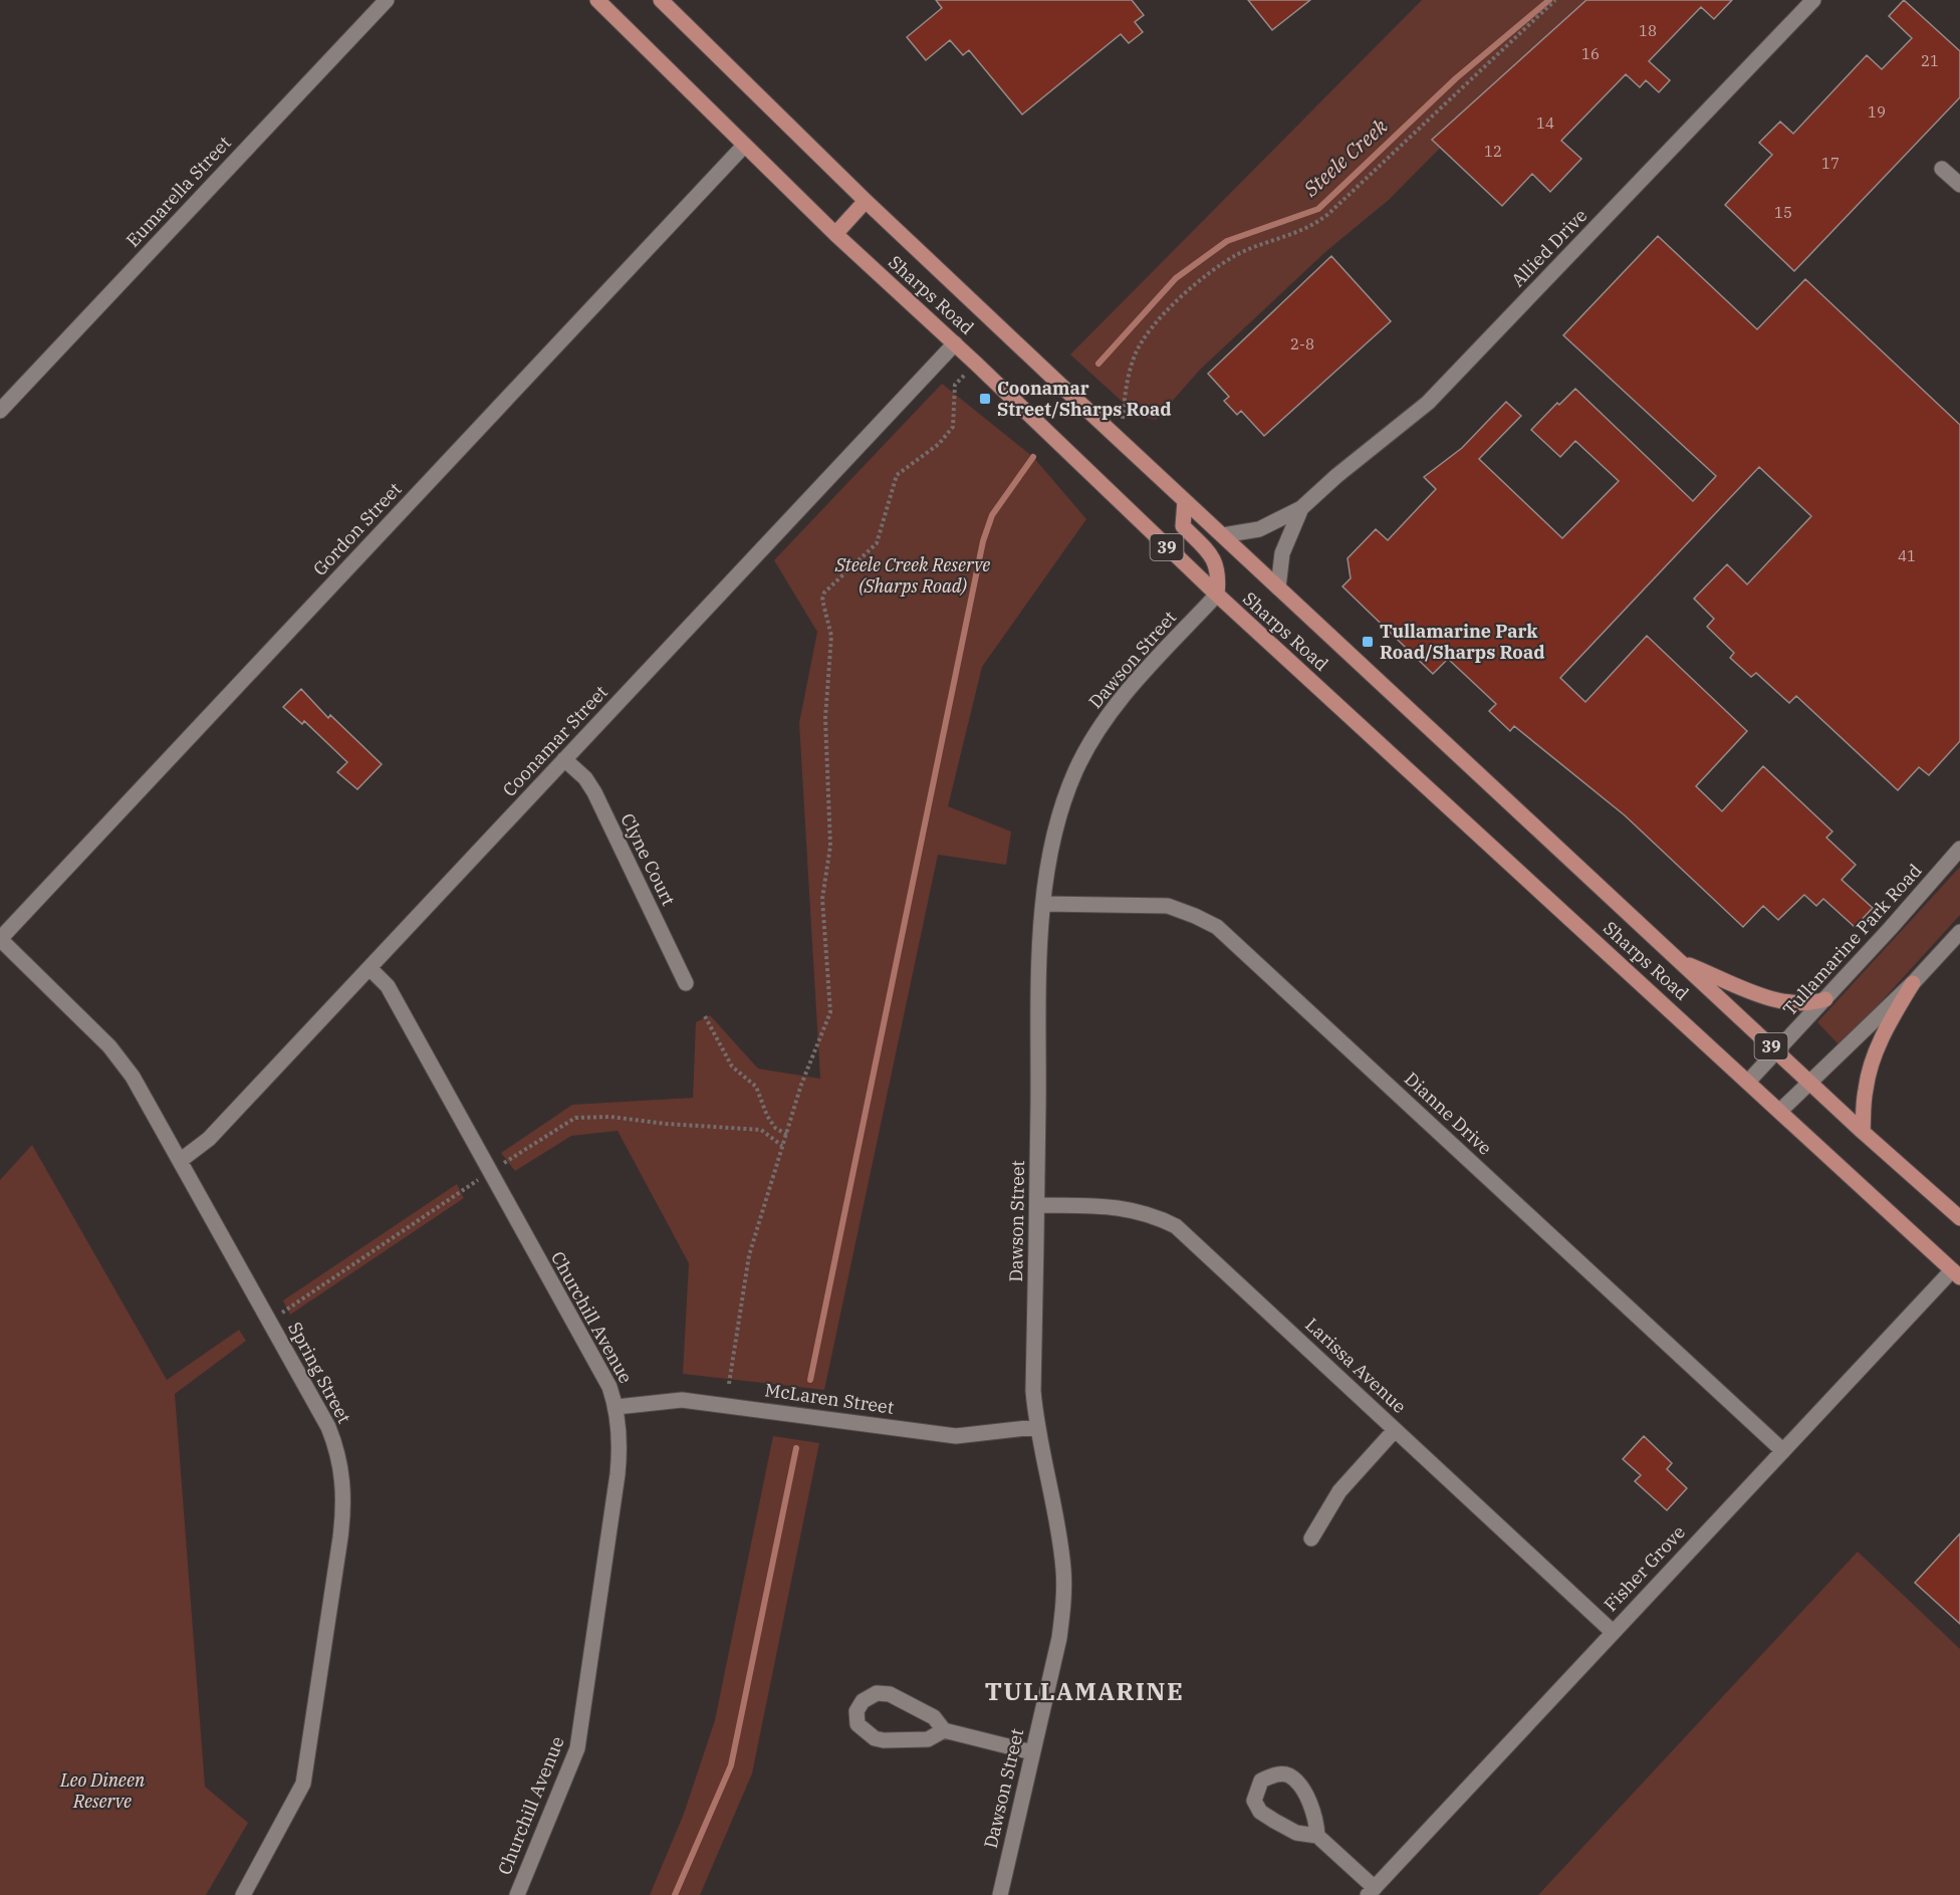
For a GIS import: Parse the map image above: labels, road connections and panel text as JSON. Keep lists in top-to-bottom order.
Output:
{
  "streets": {
    "main road": ["Sharps Road", "39"],
    "street": [
      "Eumarella Street",
      "Allied Drive",
      "Gordon Street",
      "Dawson Street",
      "Coonamar Street",
      "Clyne Court",
      "Tullamarine Park Road",
      "Dianne Drive",
      "Churchill Avenue",
      "Larissa Avenue",
      "Spring Street",
      "McLaren Street",
      "Fisher Grove"
    ]
  },
  "crossings": [
    ["Allied Drive", "Sharps Road"],
    ["Sharps Road", "Gordon Street"],
    ["Sharps Road", "Dawson Street"],
    ["Sharps Road", "Coonamar Street"],
    ["Sharps Road", "Tullamarine Park Road"],
    ["Sharps Road", "Fisher Grove"],
    ["Gordon Street", "Spring Street"],
    ["Dawson Street", "Dianne Drive"],
    ["Dawson Street", "Larissa Avenue"],
    ["Dawson Street", "McLaren Street"],
    ["Coonamar Street", "Clyne Court"],
    ["Coonamar Street", "Churchill Avenue"],
    ["Coonamar Street", "Spring Street"],
    ["Dianne Drive", "Fisher Grove"],
    ["Churchill Avenue", "McLaren Street"],
    ["Larissa Avenue", "Fisher Grove"]
  ],
  "districts": ["TULLAMARINE"],
  "water": ["Steele Creek"],
  "parks": ["Steele Creek Reserve (Sharps Road)", "Leo Dineen Reserve"],
  "places": {
    "transit": ["Coonamar Street/Sharps Road", "Tullamarine Park Road/Sharps Road"]
  },
  "house_numbers": [
    "18",
    "16",
    "21",
    "19",
    "14",
    "12",
    "17",
    "15",
    "2-8",
    "41"
  ]
}
